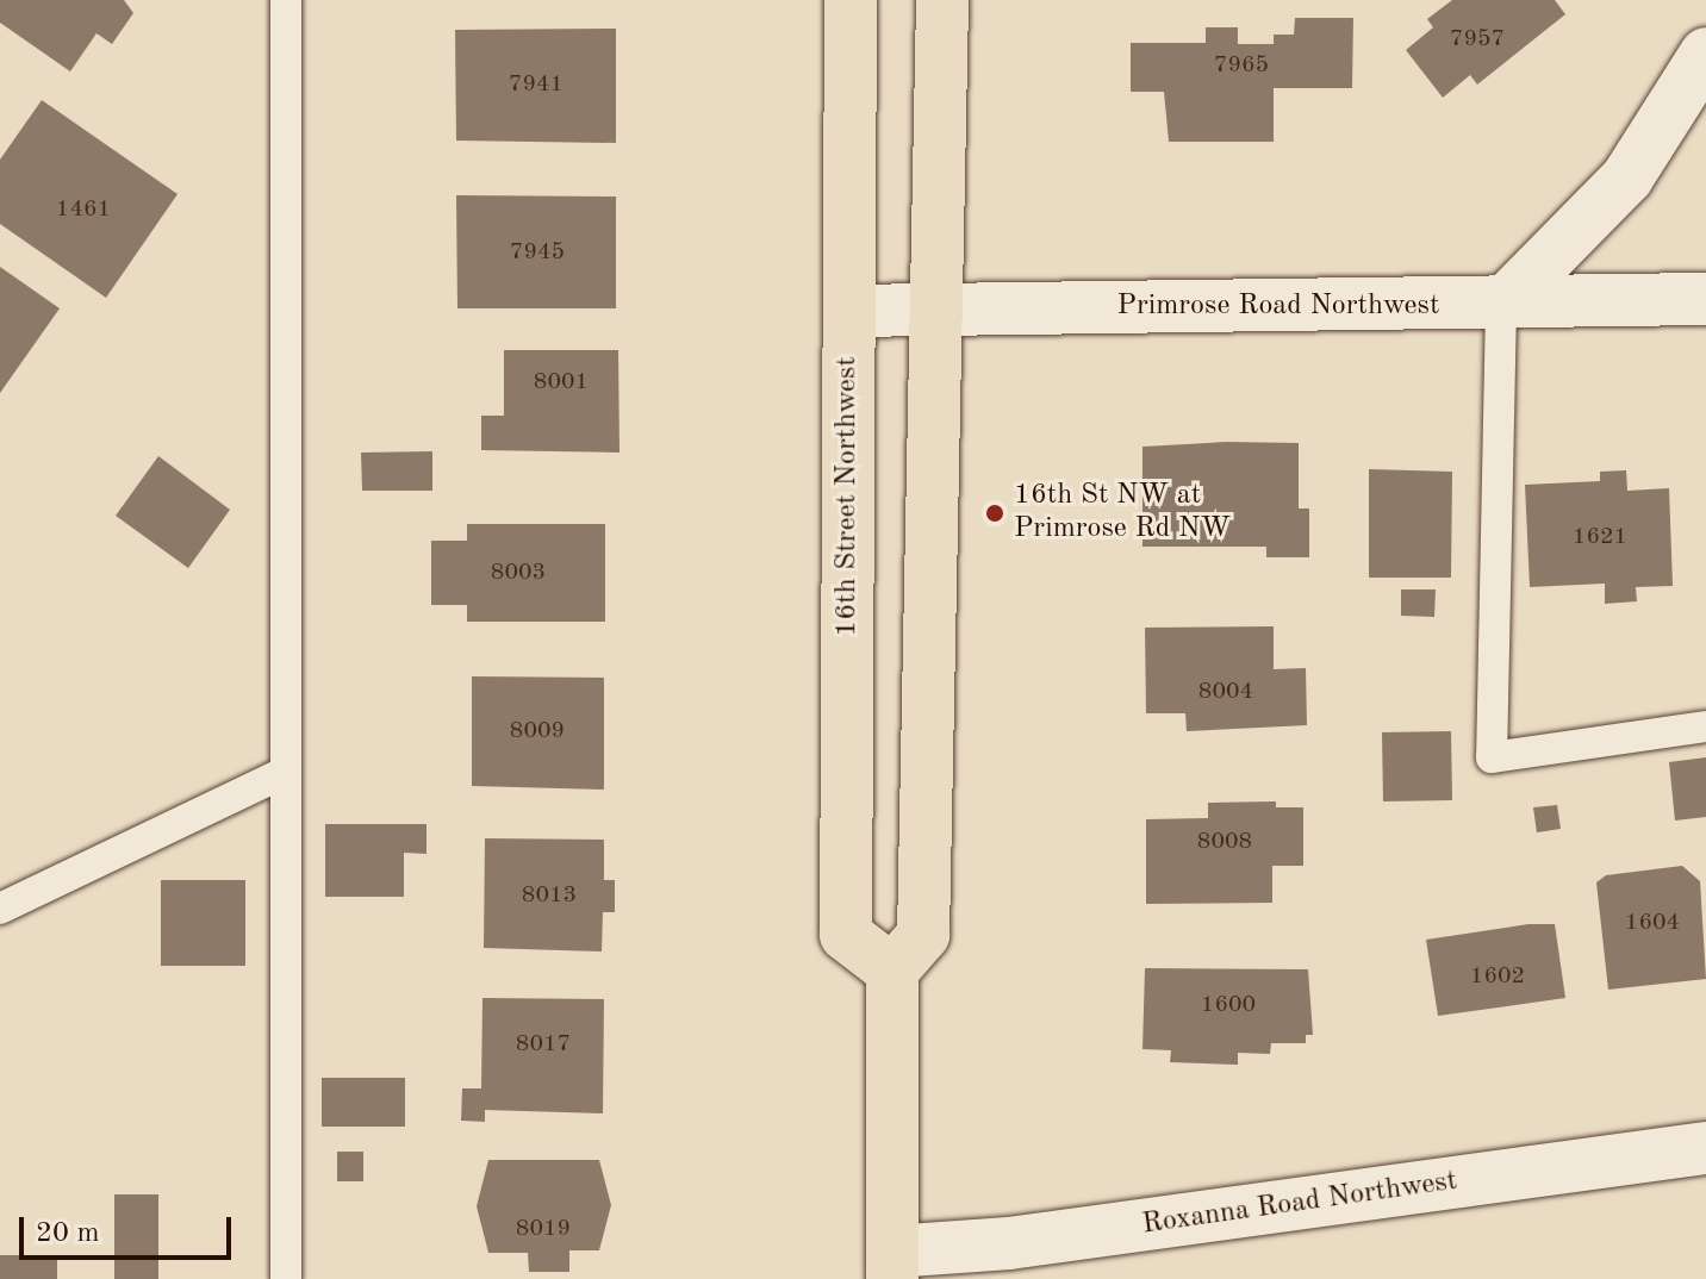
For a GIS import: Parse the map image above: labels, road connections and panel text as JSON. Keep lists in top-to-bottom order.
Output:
{
  "streets": {
    "main road": ["16th Street Northwest"],
    "street": ["Primrose Road Northwest", "Roxanna Road Northwest"]
  },
  "crossings": [
    ["Primrose Road Northwest", "16th Street Northwest"]
  ],
  "places": ["16th St NW at Primrose Rd NW"],
  "house_numbers": [
    "7957",
    "7965",
    "7941",
    "1461",
    "7945",
    "8001",
    "1621",
    "8003",
    "8004",
    "8009",
    "8008",
    "8013",
    "1604",
    "1602",
    "1600",
    "8017",
    "8019"
  ],
  "scale_bar": "20 m"
}
